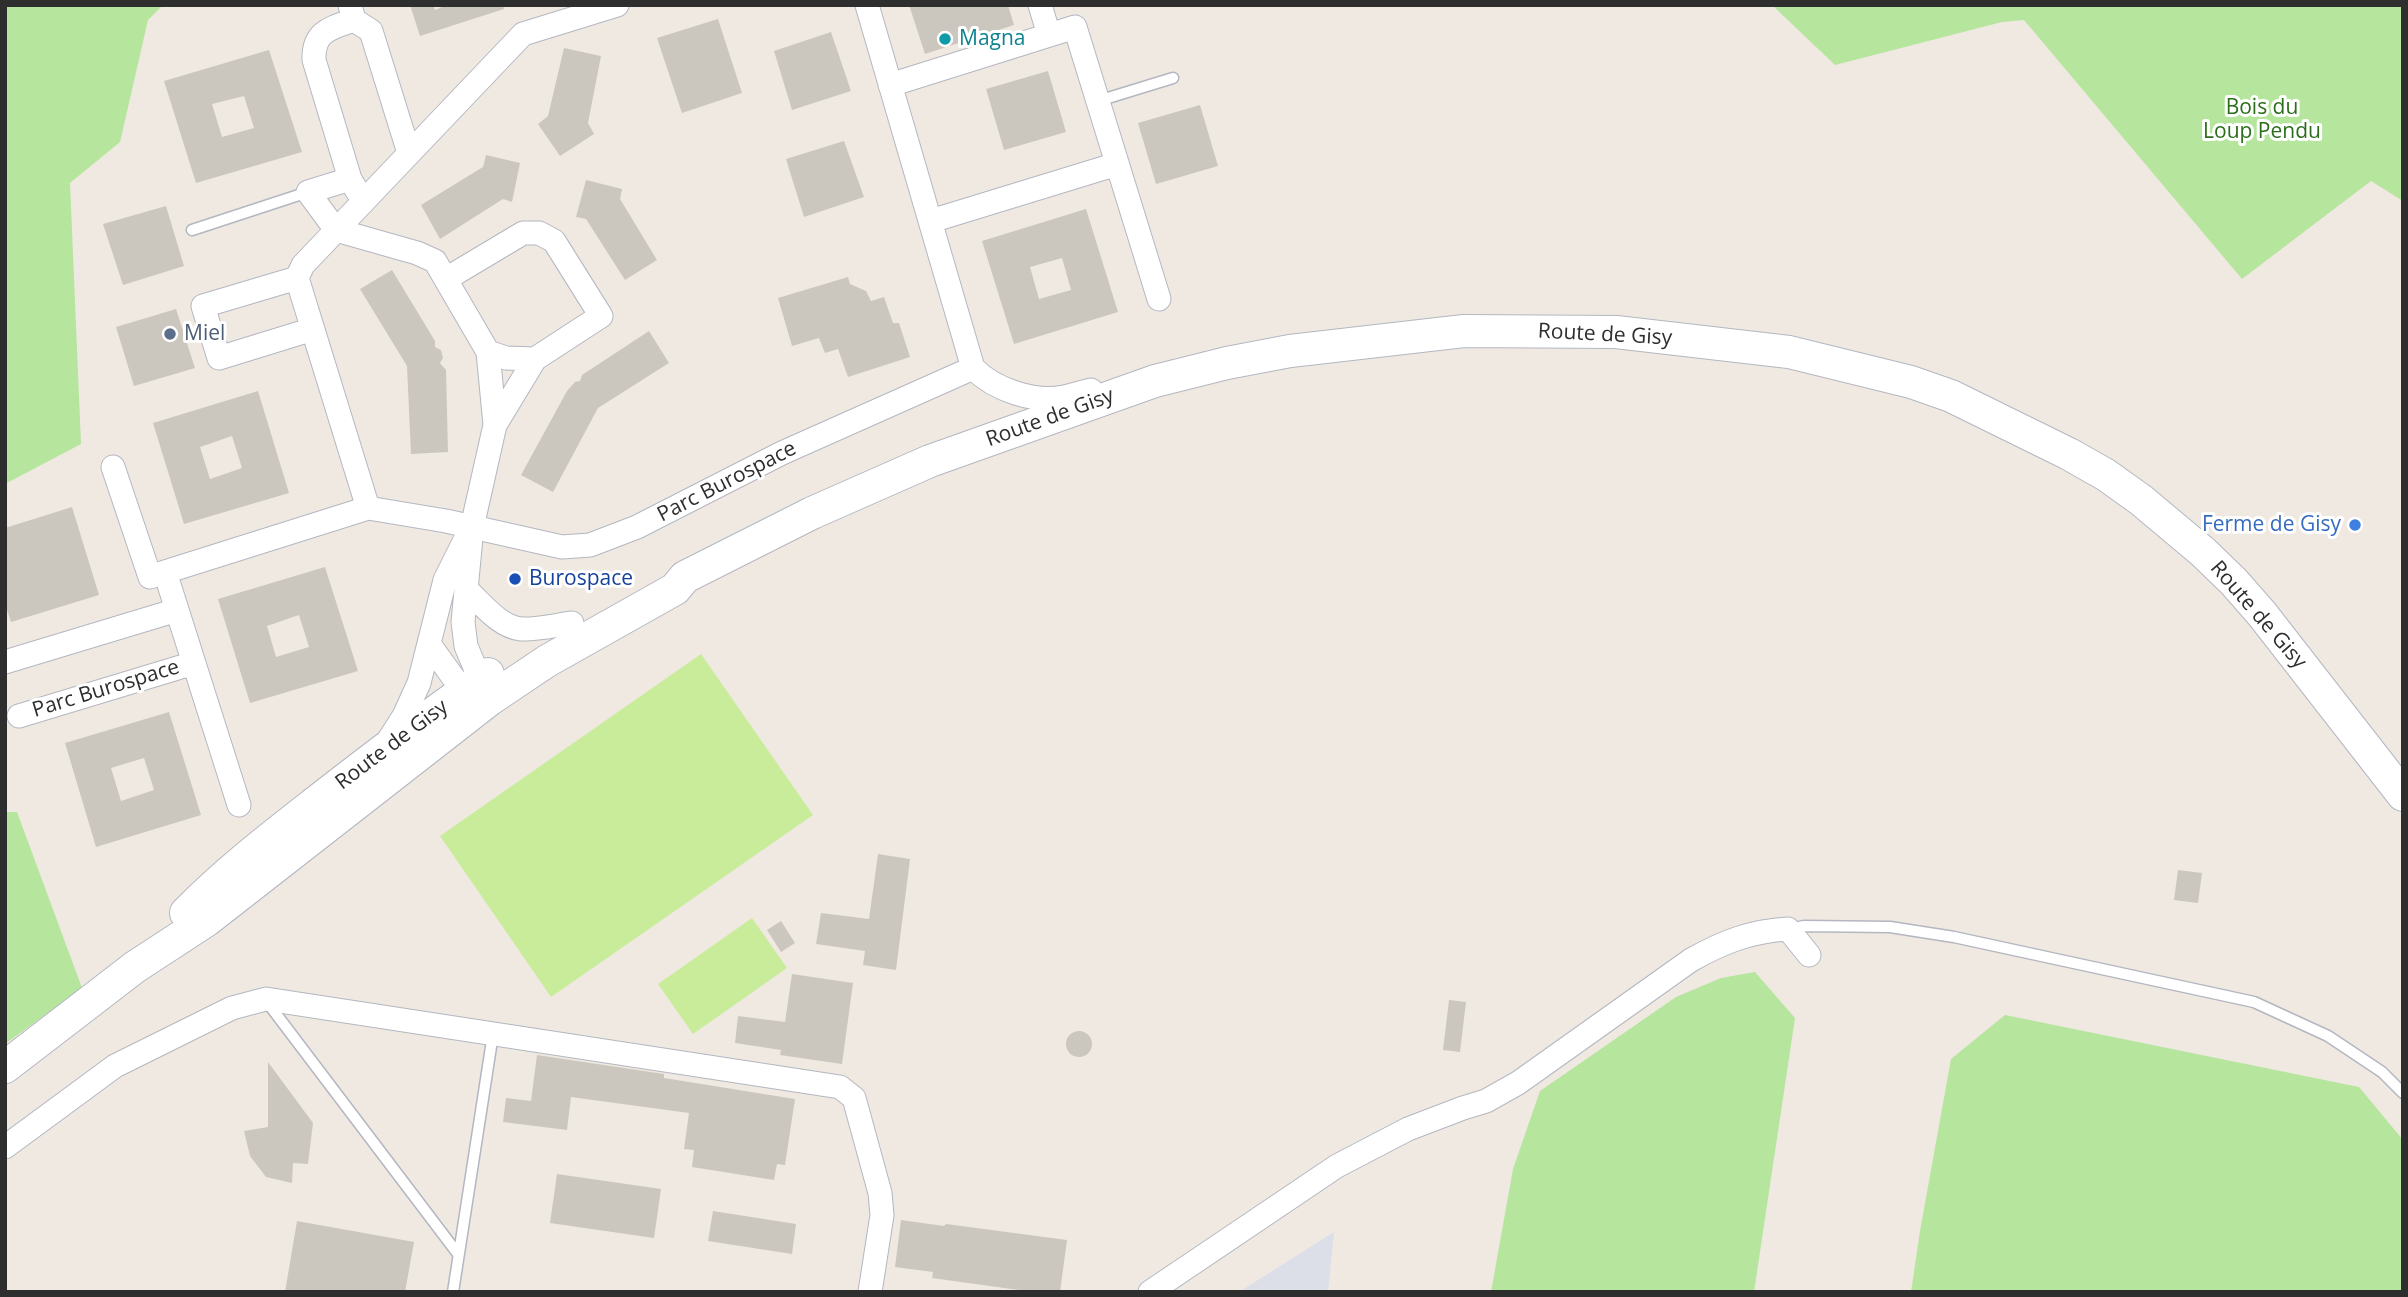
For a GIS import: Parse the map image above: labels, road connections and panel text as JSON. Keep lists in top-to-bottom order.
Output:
{
  "streets": {
    "street": ["Route de Gisy", "Parc Burospace"]
  },
  "parks": ["Bois du Loup Pendu"],
  "places": [
    "Magna",
    "Miel",
    "Ferme de Gisy",
    "Burospace"
  ]
}
